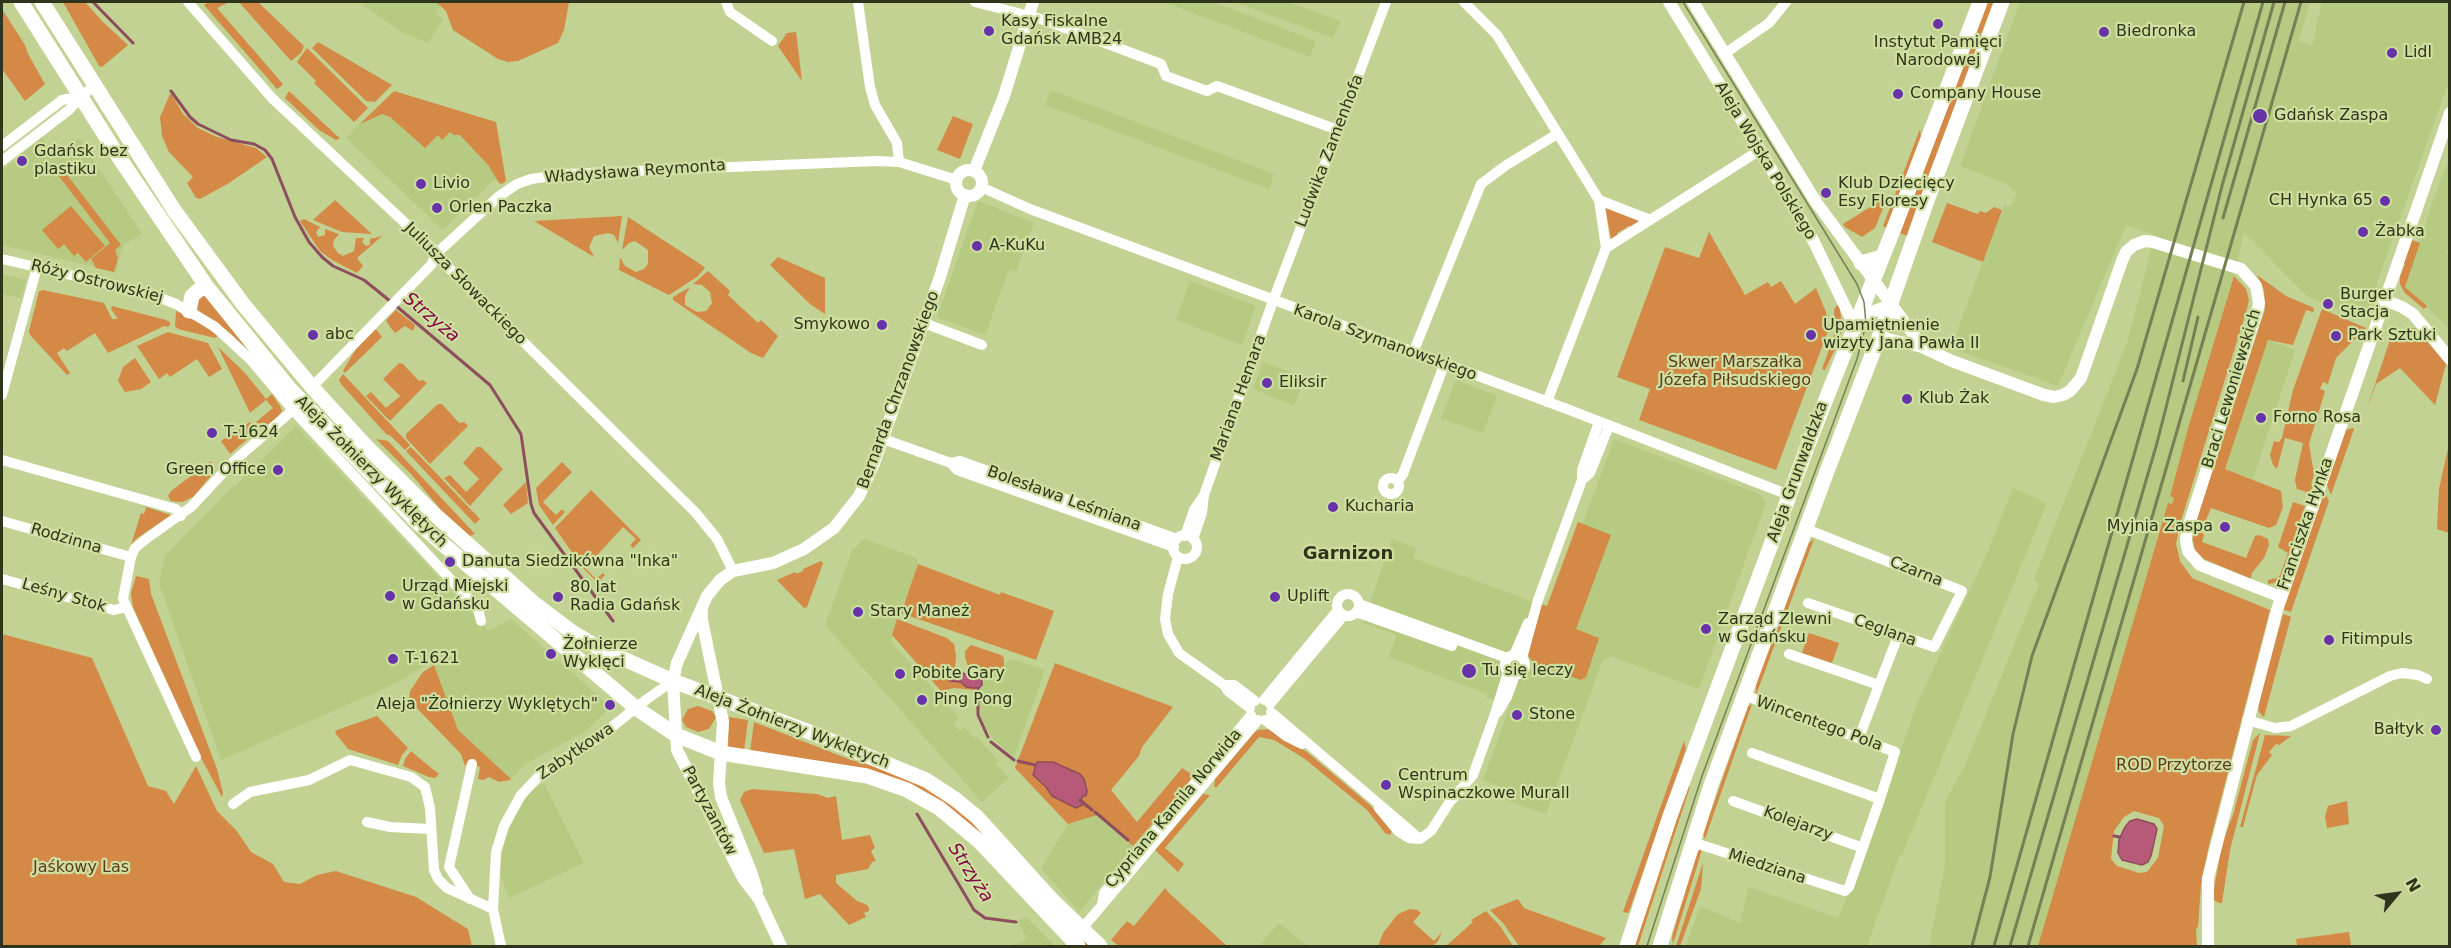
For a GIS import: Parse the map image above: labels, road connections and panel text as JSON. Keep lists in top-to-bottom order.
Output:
{
  "streets": {
    "main road": ["Aleja Żołnierzy Wyklętych", "Aleja Grunwaldzka"],
    "street": [
      "Ludwika Zamenhofa",
      "Aleja Wojska Polskiego",
      "Władysława Reymonta",
      "Róży Ostrowskiej",
      "Juliusza Słowackiego",
      "Karola Szymanowskiego",
      "Braci Lewoniewskich",
      "Bernarda Chrzanowskiego",
      "Mariana Hemara",
      "Bolesława Leśmiana",
      "Franciszka Hynka",
      "Rodzinna",
      "Czarna",
      "Leśny Stok",
      "Ceglana",
      "Wincentego Pola",
      "Zabytkowa",
      "Cypriana Kamila Norwida",
      "Partyzantów",
      "Kolejarzy",
      "Miedziana"
    ]
  },
  "crossings": [
    ["Ludwika Zamenhofa", "Karola Szymanowskiego"],
    ["Ludwika Zamenhofa", "Mariana Hemara"],
    ["Aleja Wojska Polskiego", "Braci Lewoniewskich"],
    ["Aleja Wojska Polskiego", "Aleja Grunwaldzka"],
    ["Władysława Reymonta", "Juliusza Słowackiego"],
    ["Władysława Reymonta", "Karola Szymanowskiego"],
    ["Władysława Reymonta", "Bernarda Chrzanowskiego"],
    ["Władysława Reymonta", "Aleja Żołnierzy Wyklętych"],
    ["Juliusza Słowackiego", "Bernarda Chrzanowskiego"],
    ["Karola Szymanowskiego", "Bernarda Chrzanowskiego"],
    ["Karola Szymanowskiego", "Mariana Hemara"],
    ["Karola Szymanowskiego", "Aleja Grunwaldzka"],
    ["Braci Lewoniewskich", "Aleja Grunwaldzka"],
    ["Braci Lewoniewskich", "Franciszka Hynka"],
    ["Bernarda Chrzanowskiego", "Aleja Żołnierzy Wyklętych"],
    ["Bernarda Chrzanowskiego", "Bolesława Leśmiana"],
    ["Bernarda Chrzanowskiego", "Zabytkowa"],
    ["Bernarda Chrzanowskiego", "Partyzantów"],
    ["Mariana Hemara", "Bolesława Leśmiana"],
    ["Mariana Hemara", "Cypriana Kamila Norwida"],
    ["Aleja Żołnierzy Wyklętych", "Zabytkowa"],
    ["Aleja Żołnierzy Wyklętych", "Cypriana Kamila Norwida"],
    ["Aleja Żołnierzy Wyklętych", "Partyzantów"],
    ["Aleja Grunwaldzka", "Czarna"],
    ["Aleja Grunwaldzka", "Wincentego Pola"],
    ["Aleja Grunwaldzka", "Miedziana"],
    ["Czarna", "Ceglana"],
    ["Zabytkowa", "Partyzantów"],
    ["Kolejarzy", "Miedziana"]
  ],
  "districts": ["Garnizon"],
  "water": ["Strzyża"],
  "parks": ["Skwer Marszałka Józefa Piłsudskiego", "ROD Przytorze", "Jaśkowy Las"],
  "places": [
    "Instytut Pamięci Narodowej",
    "Kasy Fiskalne Gdańsk AMB24",
    "Biedronka",
    "Lidl",
    "Company House",
    "Gdańsk Zaspa",
    "Gdańsk bez plastiku",
    "Livio",
    "Klub Dziecięcy Esy Floresy",
    "CH Hynka 65",
    "Orlen Paczka",
    "Żabka",
    "A-KuKu",
    "Burger Stacja",
    "Smykowo",
    "abc",
    "Upamiętnienie wizyty Jana Pawła II",
    "Park Sztuki",
    "Eliksir",
    "Klub Żak",
    "Forno Rosa",
    "T-1624",
    "Green Office",
    "Kucharia",
    "Myjnia Zaspa",
    "Danuta Siedzikówna \"Inka\"",
    "Urząd Miejski w Gdańsku",
    "80 lat Radia Gdańsk",
    "Uplift",
    "Stary Maneż",
    "Zarząd Zlewni w Gdańsku",
    "Fitimpuls",
    "Żołnierze Wyklęci",
    "T-1621",
    "Tu się leczy",
    "Pobite Gary",
    "Ping Pong",
    "Aleja \"Żołnierzy Wyklętych\"",
    "Stone",
    "Bałtyk",
    "Centrum Wspinaczkowe Murall"
  ],
  "north": "top right"
}
